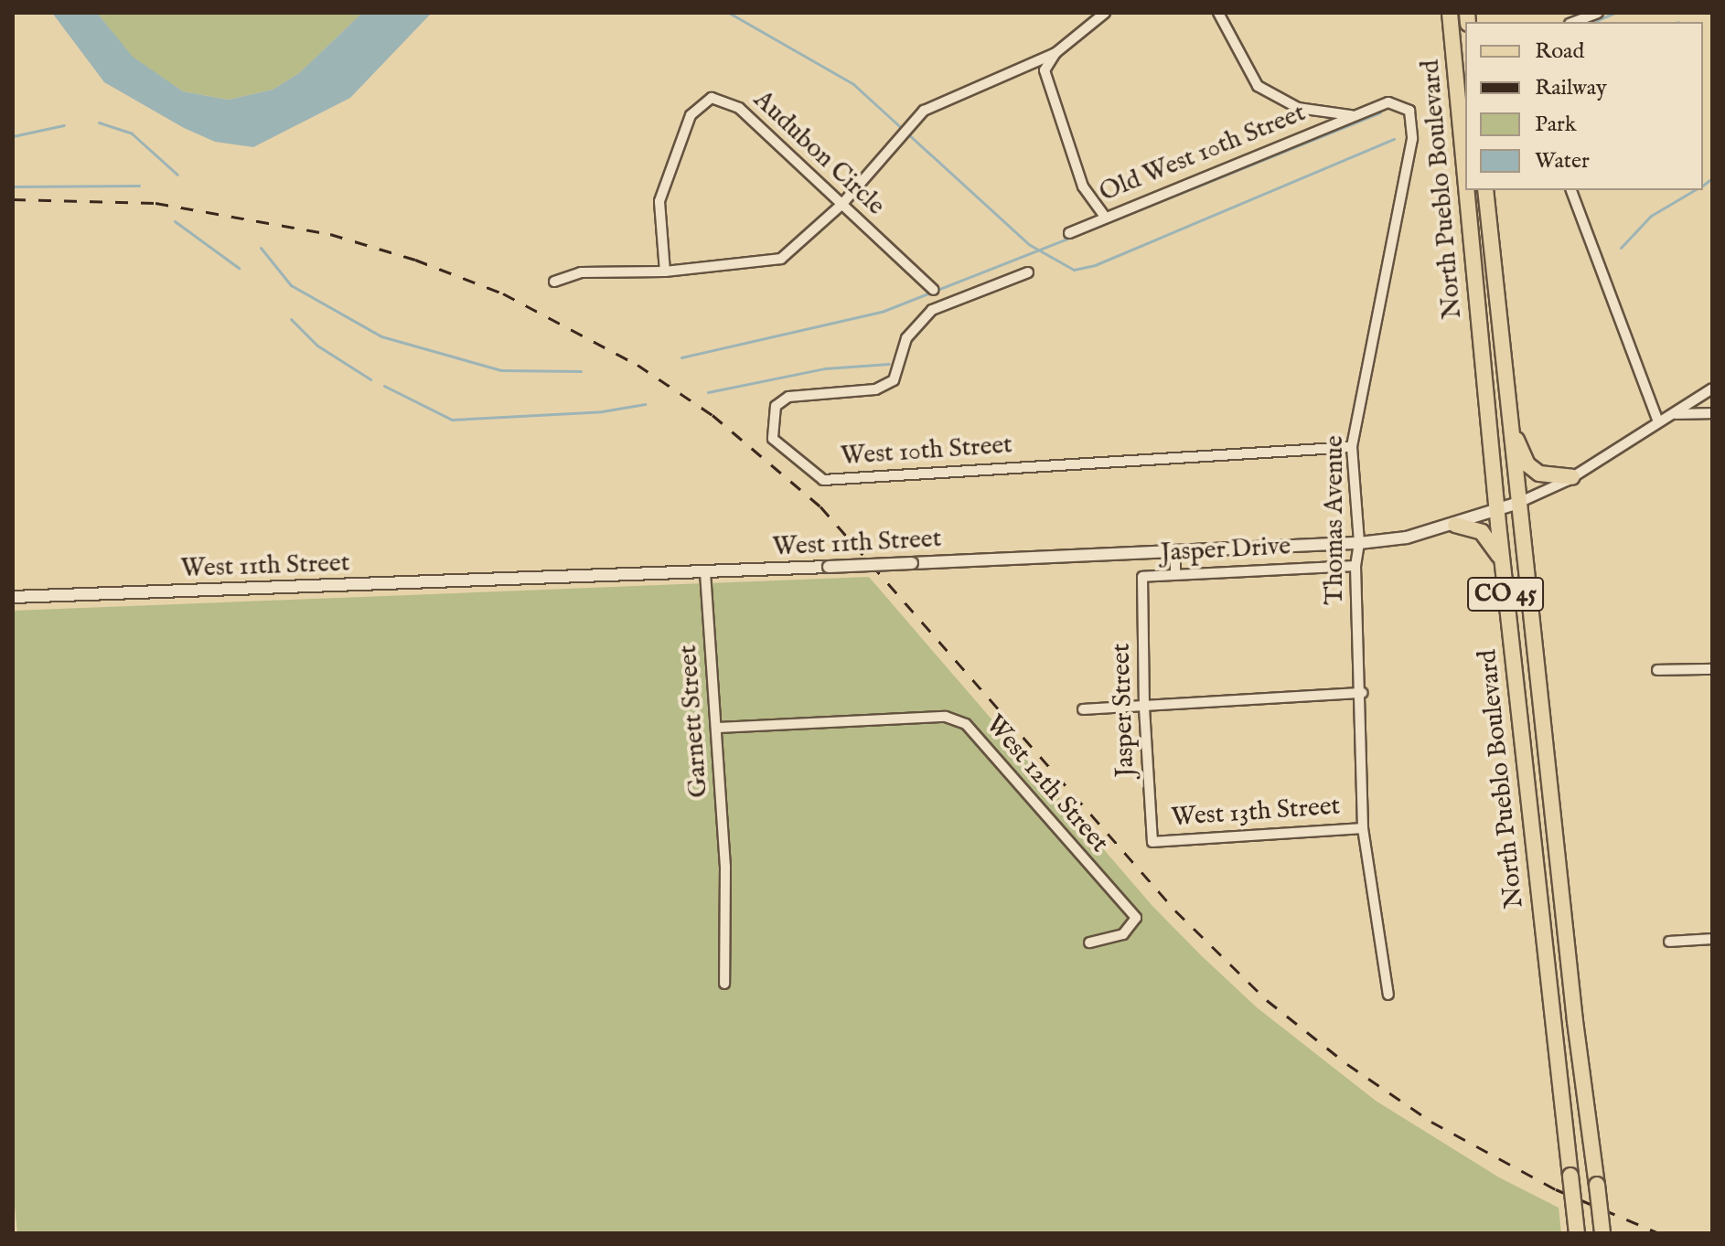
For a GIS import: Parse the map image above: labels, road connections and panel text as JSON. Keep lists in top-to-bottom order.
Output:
{
  "streets": {
    "main road": ["North Pueblo Boulevard", "CO 45"],
    "street": [
      "Audubon Circle",
      "Old West 10th Street",
      "West 10th Street",
      "Thomas Avenue",
      "West 11th Street",
      "Jasper Drive",
      "Jasper Street",
      "Garnett Street",
      "West 12th Street",
      "West 13th Street"
    ]
  },
  "crossings": [
    ["Old West 10th Street", "Thomas Avenue"],
    ["North Pueblo Boulevard", "West 11th Street"],
    ["West 10th Street", "Thomas Avenue"],
    ["Thomas Avenue", "West 11th Street"],
    ["Thomas Avenue", "Jasper Drive"],
    ["Thomas Avenue", "West 13th Street"],
    ["West 11th Street", "Garnett Street"],
    ["Jasper Drive", "Jasper Street"],
    ["Jasper Street", "West 13th Street"],
    ["Garnett Street", "West 12th Street"]
  ],
  "legend": [
    "Road",
    "Railway",
    "Park",
    "Water"
  ]
}
